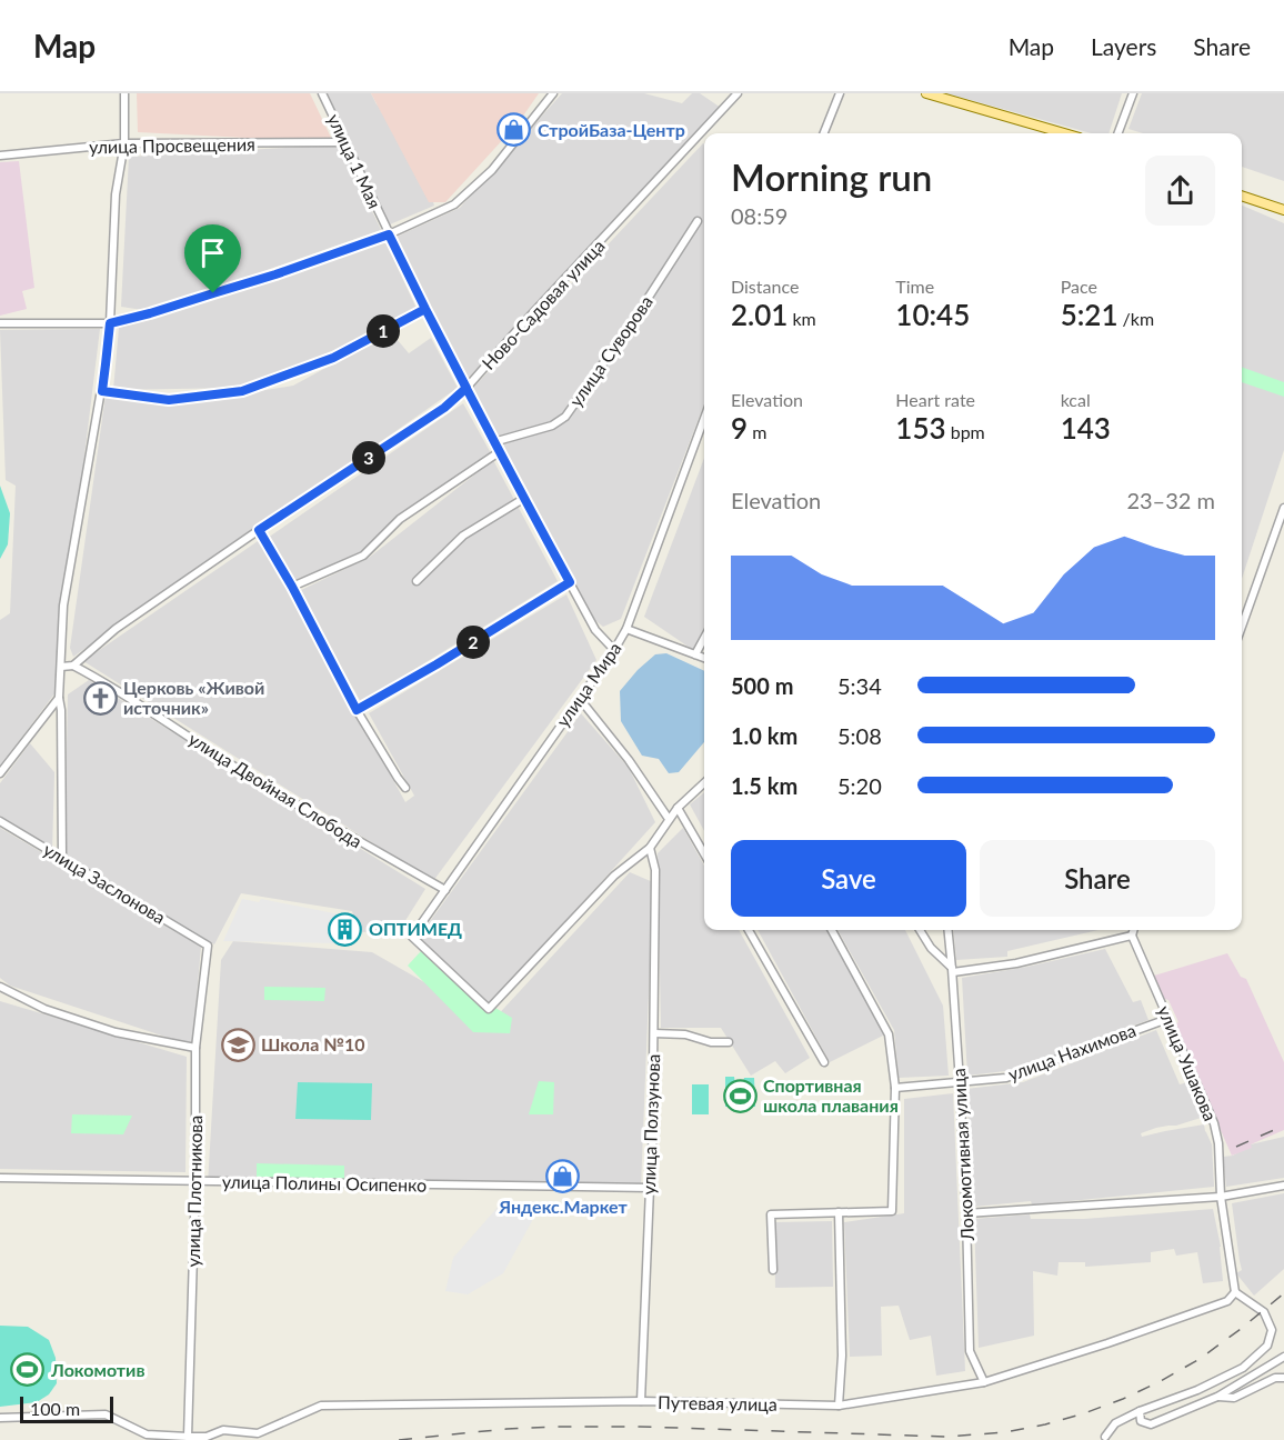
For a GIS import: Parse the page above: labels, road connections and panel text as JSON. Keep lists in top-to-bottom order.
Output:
{
  "streets": {
    "street": [
      "улица Просвещения",
      "улица 1 Мая",
      "Ново-Садовая улица",
      "улица Суворова",
      "улица Мира",
      "улица Двойная Слобода",
      "улица Заслонова",
      "улица Нахимова",
      "улица Ушакова",
      "улица Ползунова",
      "Локомотивная улица",
      "улица Полины Осипенко",
      "улица Плотникова",
      "Путевая улица"
    ]
  },
  "crossings": [
    ["улица Просвещения", "улица 1 Мая"],
    ["улица 1 Мая", "Ново-Садовая улица"],
    ["улица 1 Мая", "улица Суворова"],
    ["улица 1 Мая", "улица Мира"],
    ["Ново-Садовая улица", "улица Двойная Слобода"],
    ["улица Мира", "улица Двойная Слобода"],
    ["улица Мира", "улица Ползунова"],
    ["улица Заслонова", "улица Плотникова"],
    ["улица Нахимова", "улица Ушакова"],
    ["улица Нахимова", "Локомотивная улица"],
    ["улица Ушакова", "Путевая улица"],
    ["улица Ползунова", "улица Полины Осипенко"],
    ["улица Ползунова", "Путевая улица"],
    ["Локомотивная улица", "Путевая улица"],
    ["улица Полины Осипенко", "улица Плотникова"],
    ["улица Плотникова", "Путевая улица"]
  ],
  "places": {
    "shop": ["СтройБаза-Центр", "Яндекс.Маркет"],
    "church": ["Церковь «Живой источник»"],
    "building": ["ОПТИМЕД"],
    "school or university": ["Школа №10"],
    "sports": ["Спортивная школа плавания", "Локомотив"]
  },
  "scale_bar": "100 m",
  "page": {
    "header": "Map",
    "nav": ["Map", "Layers", "Share"],
    "heading": ["Morning run", "08:59"],
    "stats": [
      ["Distance", "2.01 km"],
      ["Time", "10:45"],
      ["Pace", "5:21 /km"],
      ["Elevation", "9 m"],
      ["Heart rate", "153 bpm"],
      ["kcal", "143"]
    ],
    "pins": ["1", "3", "2"],
    "chart": ["Elevation", "23–32 m"],
    "list": [
      {
        "name": "500 m",
        "note": "5:34"
      },
      {
        "name": "1.0 km",
        "note": "5:08"
      },
      {
        "name": "1.5 km",
        "note": "5:20"
      }
    ],
    "buttons": ["Save", "Share"],
    "scale": "100 m"
  }
}
